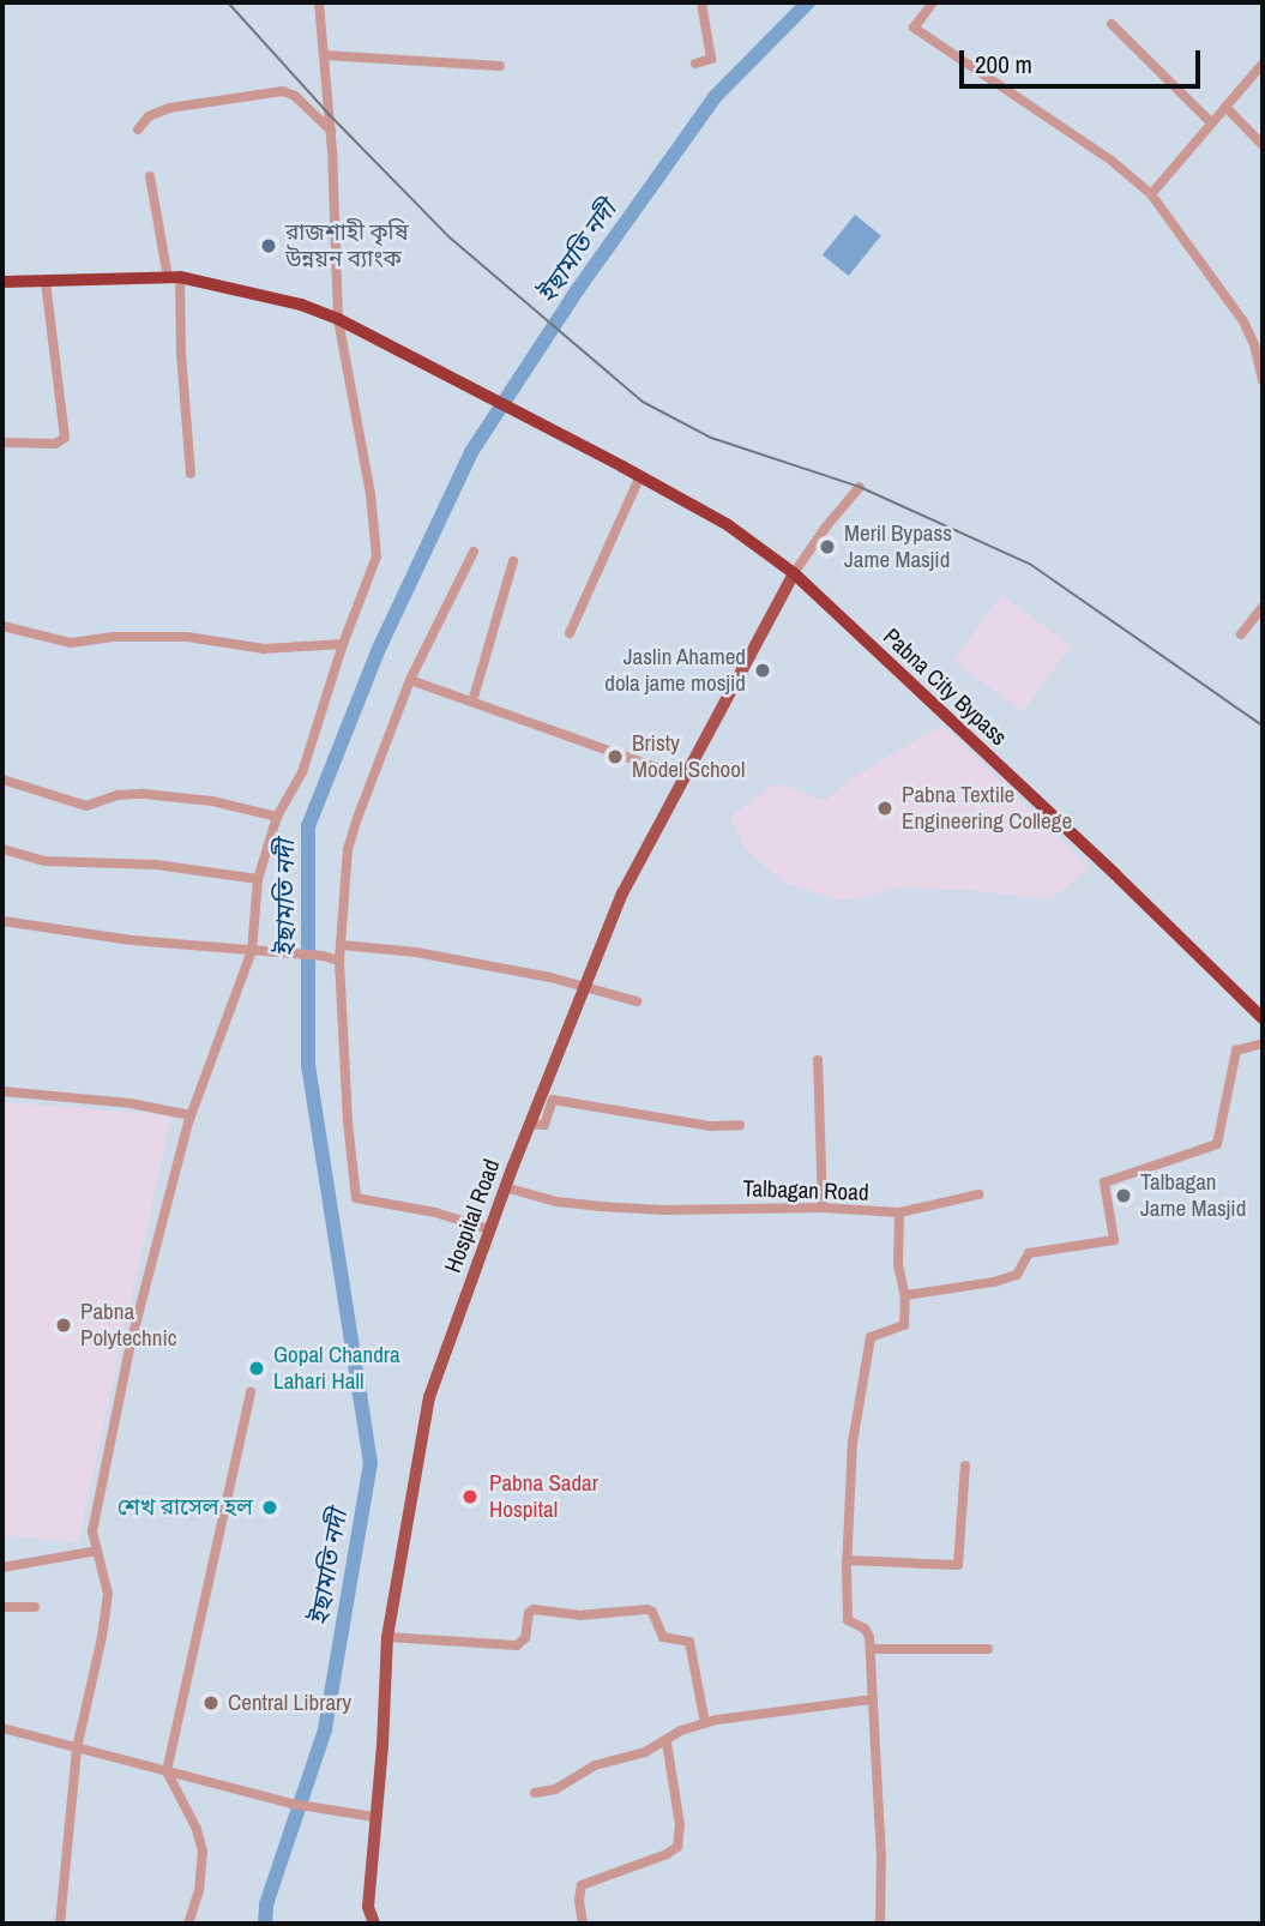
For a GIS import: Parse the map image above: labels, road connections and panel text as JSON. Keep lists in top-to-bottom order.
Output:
{
  "streets": {
    "highway": ["Pabna City Bypass"],
    "main road": ["Hospital Road"],
    "street": ["Talbagan Road"]
  },
  "crossings": [
    ["Pabna City Bypass", "Hospital Road"],
    ["Talbagan Road", "Hospital Road"]
  ],
  "water": ["ইছামতি নদী"],
  "places": [
    "রাজশাহী কৃষি উন্নয়ন ব্যাংক",
    "Meril Bypass Jame Masjid",
    "Jaslin Ahamed dola jame mosjid",
    "Bristy Model School",
    "Pabna Textile Engineering College",
    "Talbagan Jame Masjid",
    "Pabna Polytechnic",
    "Gopal Chandra Lahari Hall",
    "Pabna Sadar Hospital",
    "শেখ রাসেল হল",
    "Central Library"
  ],
  "scale_bar": "200 m"
}
